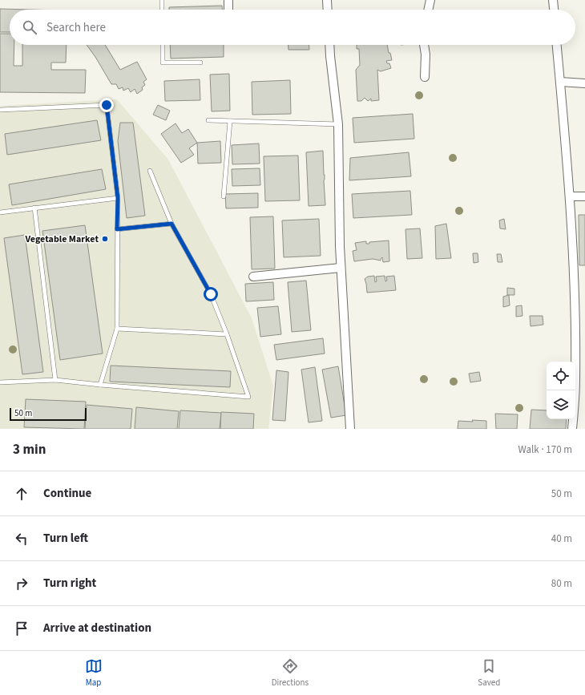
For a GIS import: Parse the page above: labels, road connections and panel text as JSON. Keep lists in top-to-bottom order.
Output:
{
  "places": ["Vegetable Market"],
  "scale_bar": "50 m",
  "page": {
    "search": "Search here",
    "scale": "50 m",
    "heading": ["3 min", "Walk · 170 m"],
    "list": [
      ["Continue", "50 m"],
      ["Turn left", "40 m"],
      ["Turn right", "80 m"],
      "Arrive at destination"
    ],
    "nav": ["Map", "Directions", "Saved"]
  }
}
